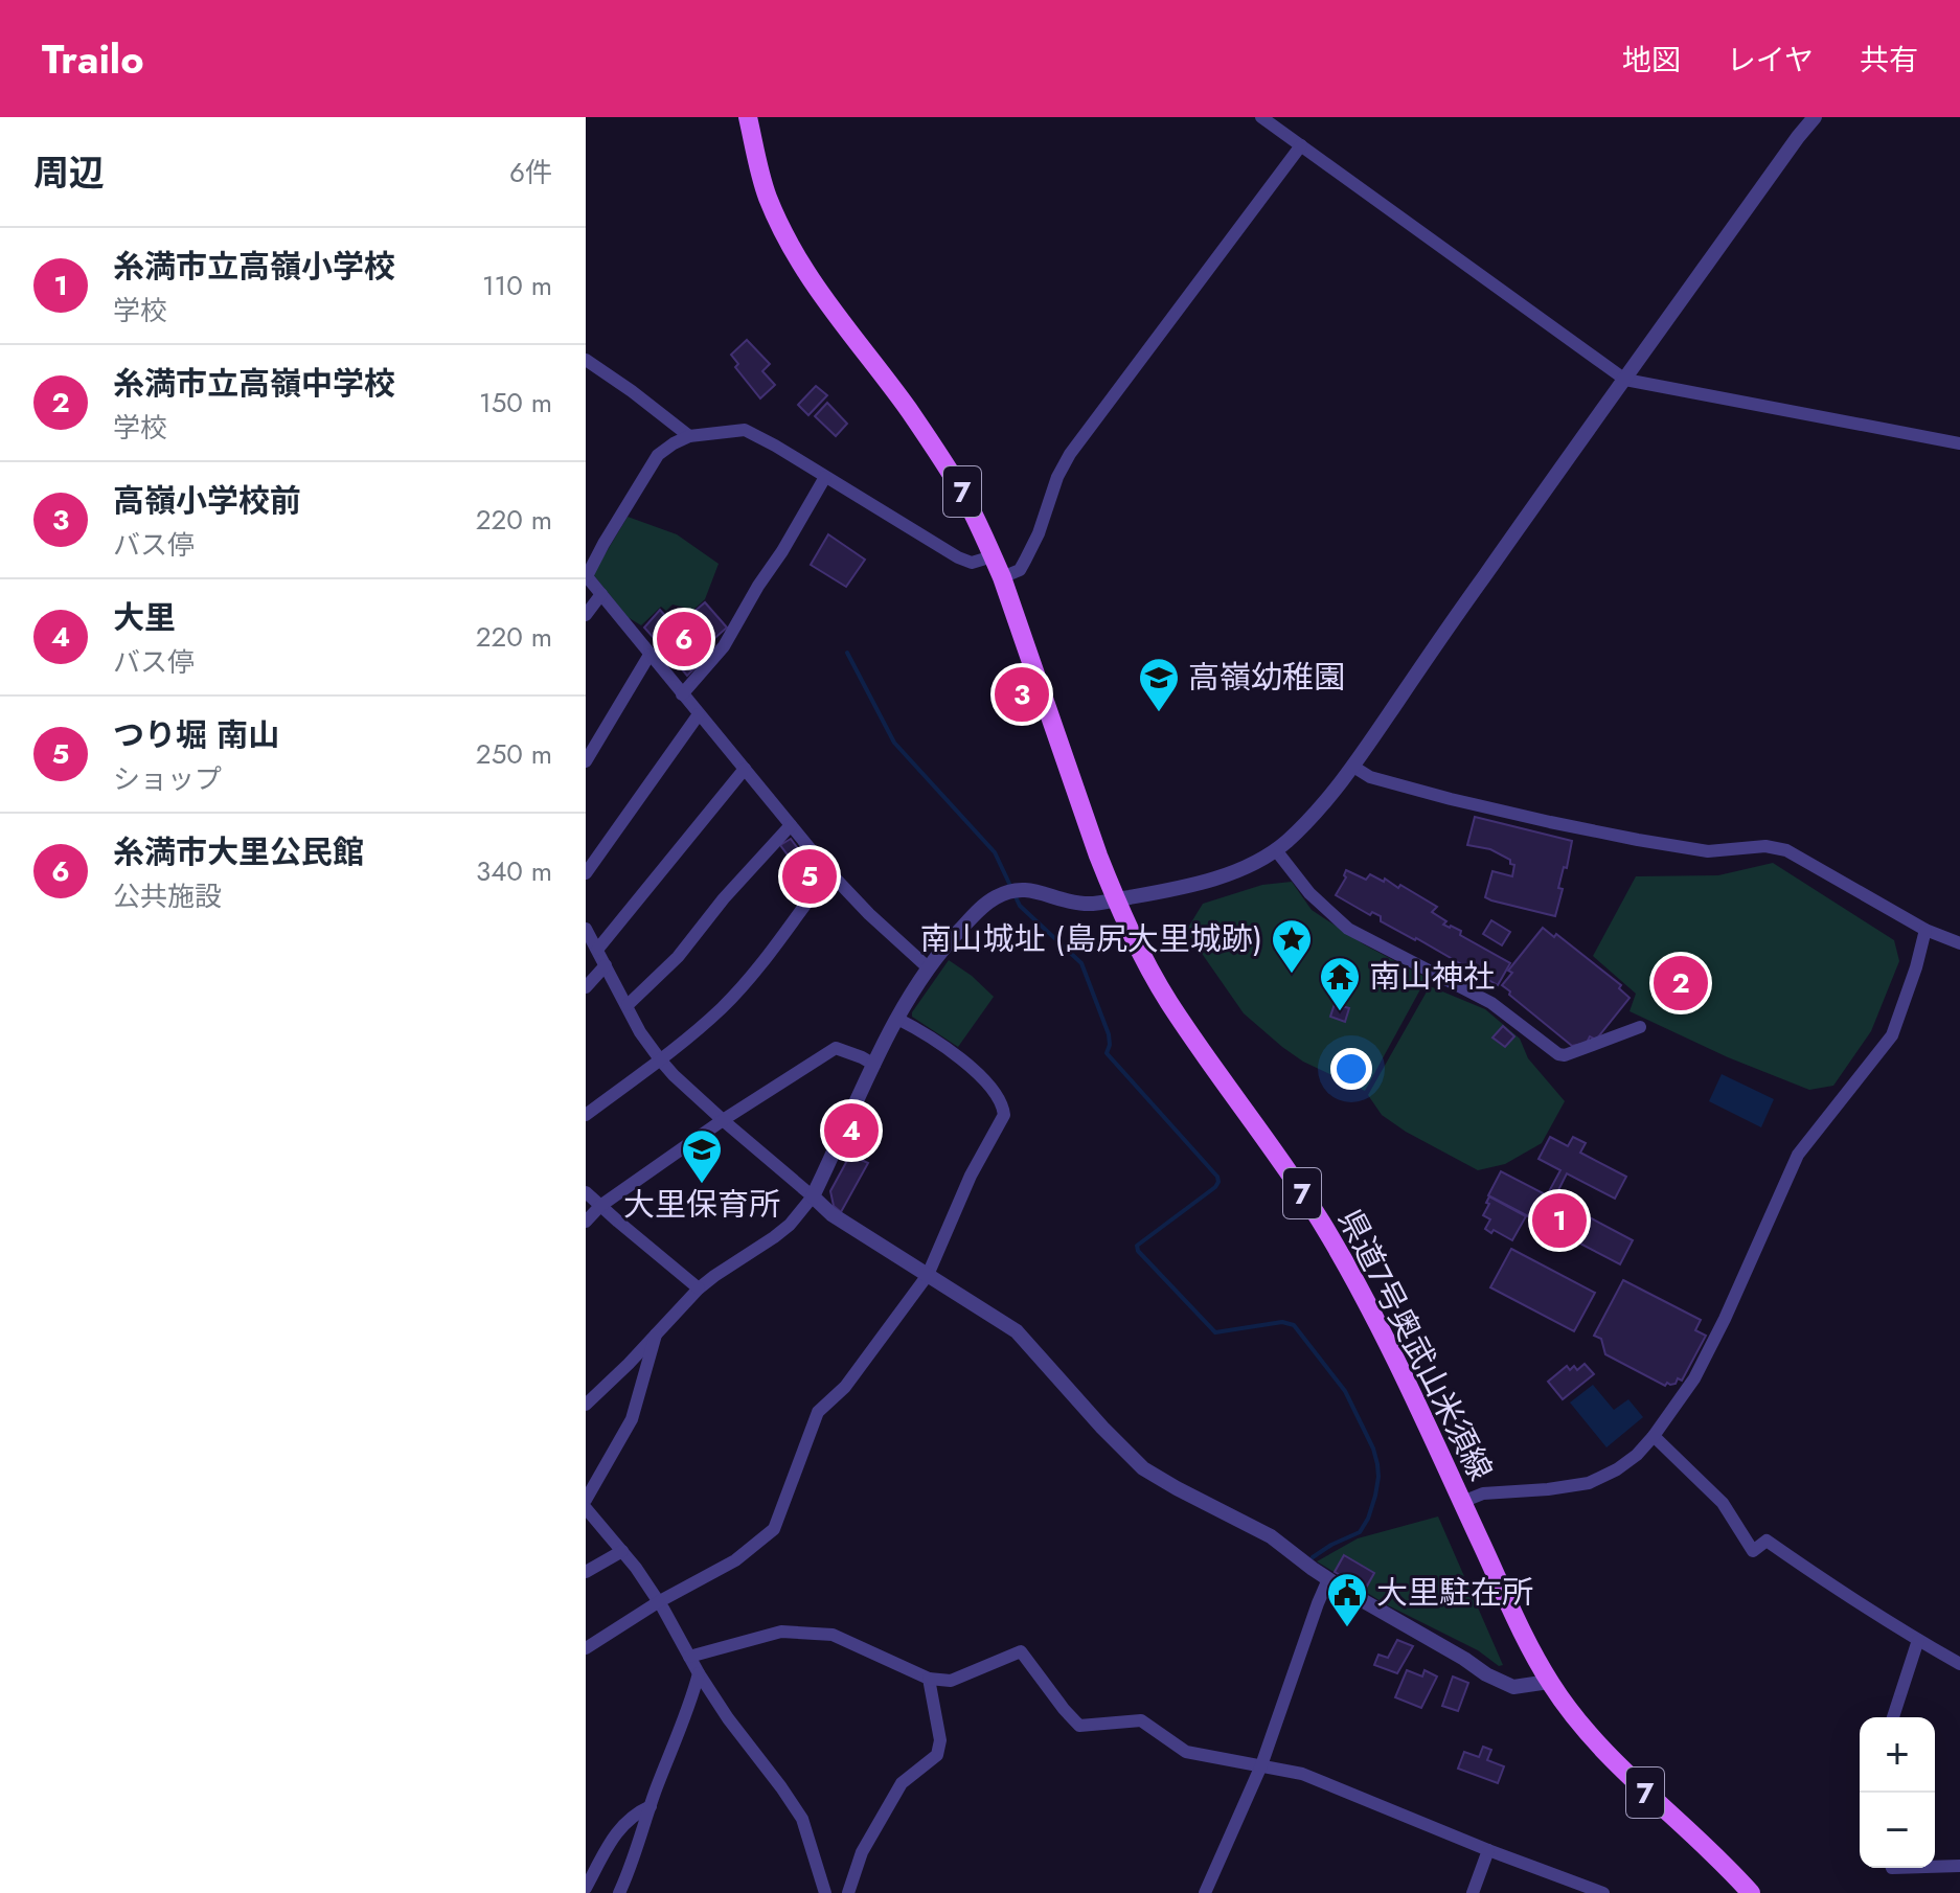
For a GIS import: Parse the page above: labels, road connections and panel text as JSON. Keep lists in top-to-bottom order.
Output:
{
  "streets": {
    "main road": ["7", "県道7号奥武山米須線"]
  },
  "places": {
    "school or university": ["高嶺幼稚園", "大里保育所"],
    "place": ["南山城址 (島尻大里城跡)"],
    "temple": ["南山神社"],
    "public building": ["大里駐在所"]
  },
  "page": {
    "header": "Trailo",
    "nav": ["地図", "レイヤ", "共有"],
    "heading": ["周辺", "6件"],
    "list": [
      {
        "mark": "1",
        "name": "糸満市立高嶺小学校",
        "note": "学校",
        "value": "110 m"
      },
      {
        "mark": "2",
        "name": "糸満市立高嶺中学校",
        "note": "学校",
        "value": "150 m"
      },
      {
        "mark": "3",
        "name": "高嶺小学校前",
        "note": "バス停",
        "value": "220 m"
      },
      {
        "mark": "4",
        "name": "大里",
        "note": "バス停",
        "value": "220 m"
      },
      {
        "mark": "5",
        "name": "つり堀 南山",
        "note": "ショップ",
        "value": "250 m"
      },
      {
        "mark": "6",
        "name": "糸満市大里公民館",
        "note": "公共施設",
        "value": "340 m"
      }
    ],
    "pins": [
      "6",
      "3",
      "5",
      "2",
      "4",
      "1"
    ],
    "map_buttons": ["+", "−"]
  }
}
